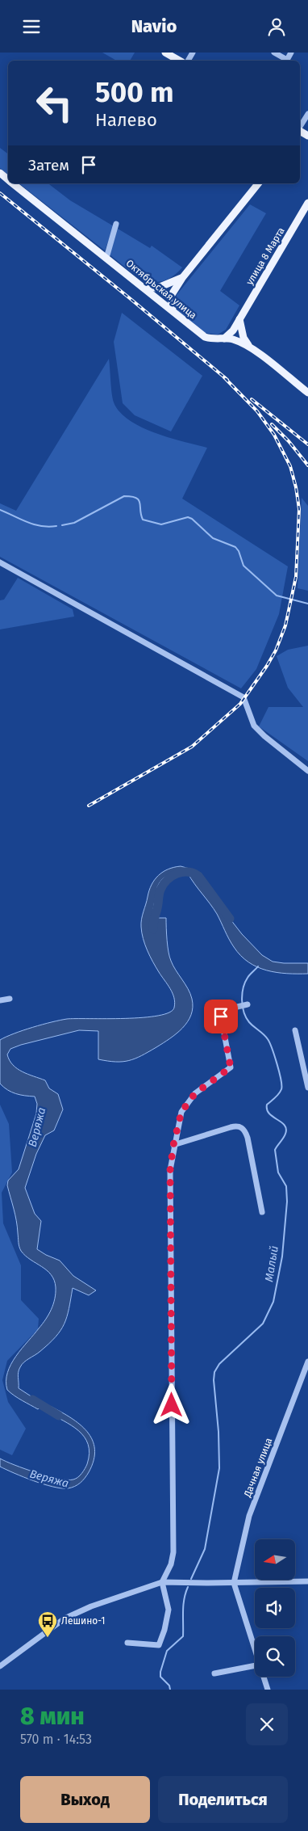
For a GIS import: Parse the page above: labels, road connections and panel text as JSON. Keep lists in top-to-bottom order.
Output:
{
  "streets": {
    "main road": ["улица 8 Марта", "Октябрьская улица"],
    "street": ["Дачная улица"]
  },
  "crossings": [
    ["улица 8 Марта", "Октябрьская улица"]
  ],
  "water": ["Веряжа", "Малый"],
  "places": {
    "bus stop": ["Лешино-1"]
  },
  "north": "left",
  "page": {
    "header": "Navio",
    "turn": ["500 m", "Налево"],
    "then": "Затем",
    "heading": ["8 мин", "570 m · 14:53"],
    "buttons": ["Выход", "Поделиться"]
  }
}
